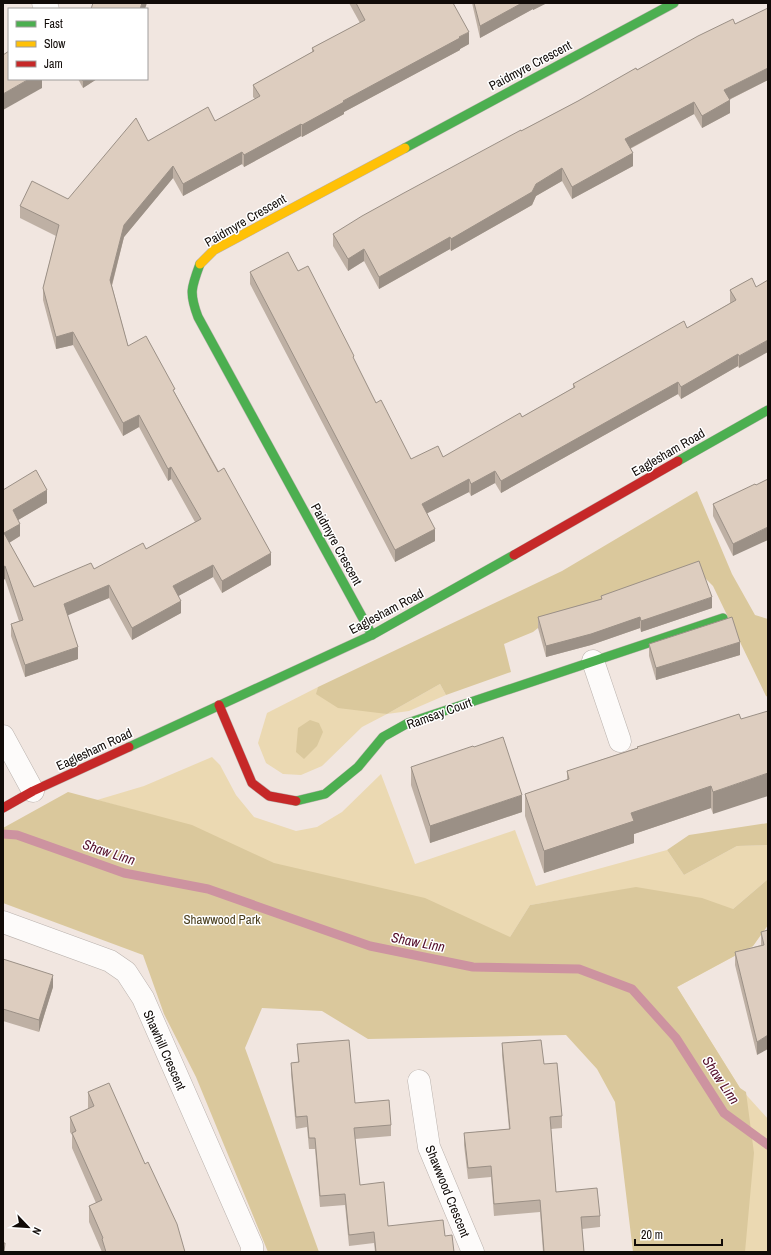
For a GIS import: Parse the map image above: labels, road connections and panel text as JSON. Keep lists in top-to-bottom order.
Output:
{
  "streets": {
    "street": [
      "Paidmyre Crescent",
      "Eaglesham Road",
      "Ramsay Court",
      "Shawhill Crescent",
      "Shawwood Crescent"
    ]
  },
  "crossings": [
    ["Paidmyre Crescent", "Eaglesham Road"],
    ["Eaglesham Road", "Ramsay Court"]
  ],
  "water": ["Shaw Linn"],
  "parks": ["Shawwood Park"],
  "legend": ["Fast", "Slow", "Jam"],
  "scale_bar": "20 m",
  "north": "bottom right"
}
